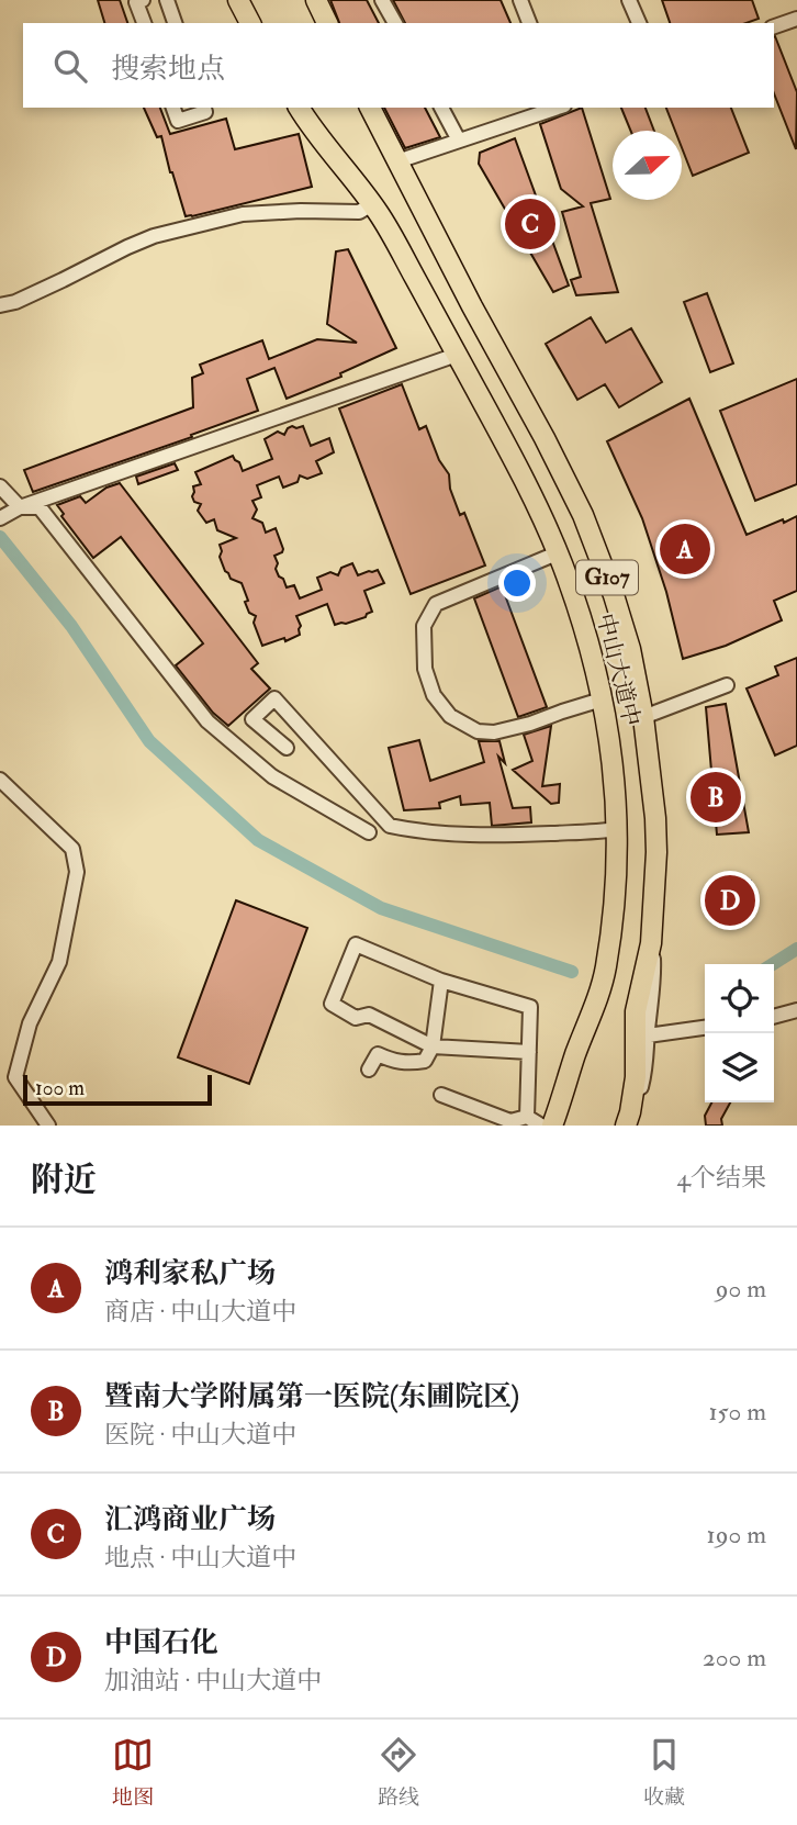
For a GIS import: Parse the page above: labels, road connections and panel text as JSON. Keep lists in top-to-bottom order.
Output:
{
  "streets": {
    "highway": ["G107", "中山大道中"]
  },
  "scale_bar": "100 m",
  "north": "right",
  "page": {
    "search": "搜索地点",
    "pins": [
      "C",
      "A",
      "B",
      "D"
    ],
    "scale": "100 m",
    "heading": ["附近", "4个结果"],
    "list": [
      {
        "mark": "A",
        "name": "鸿利家私广场",
        "note": "商店 · 中山大道中",
        "value": "90 m"
      },
      {
        "mark": "B",
        "name": "暨南大学附属第一医院(东圃院区)",
        "note": "医院 · 中山大道中",
        "value": "150 m"
      },
      {
        "mark": "C",
        "name": "汇鸿商业广场",
        "note": "地点 · 中山大道中",
        "value": "190 m"
      },
      {
        "mark": "D",
        "name": "中国石化",
        "note": "加油站 · 中山大道中",
        "value": "200 m"
      }
    ],
    "nav": ["地图", "路线", "收藏"]
  }
}
